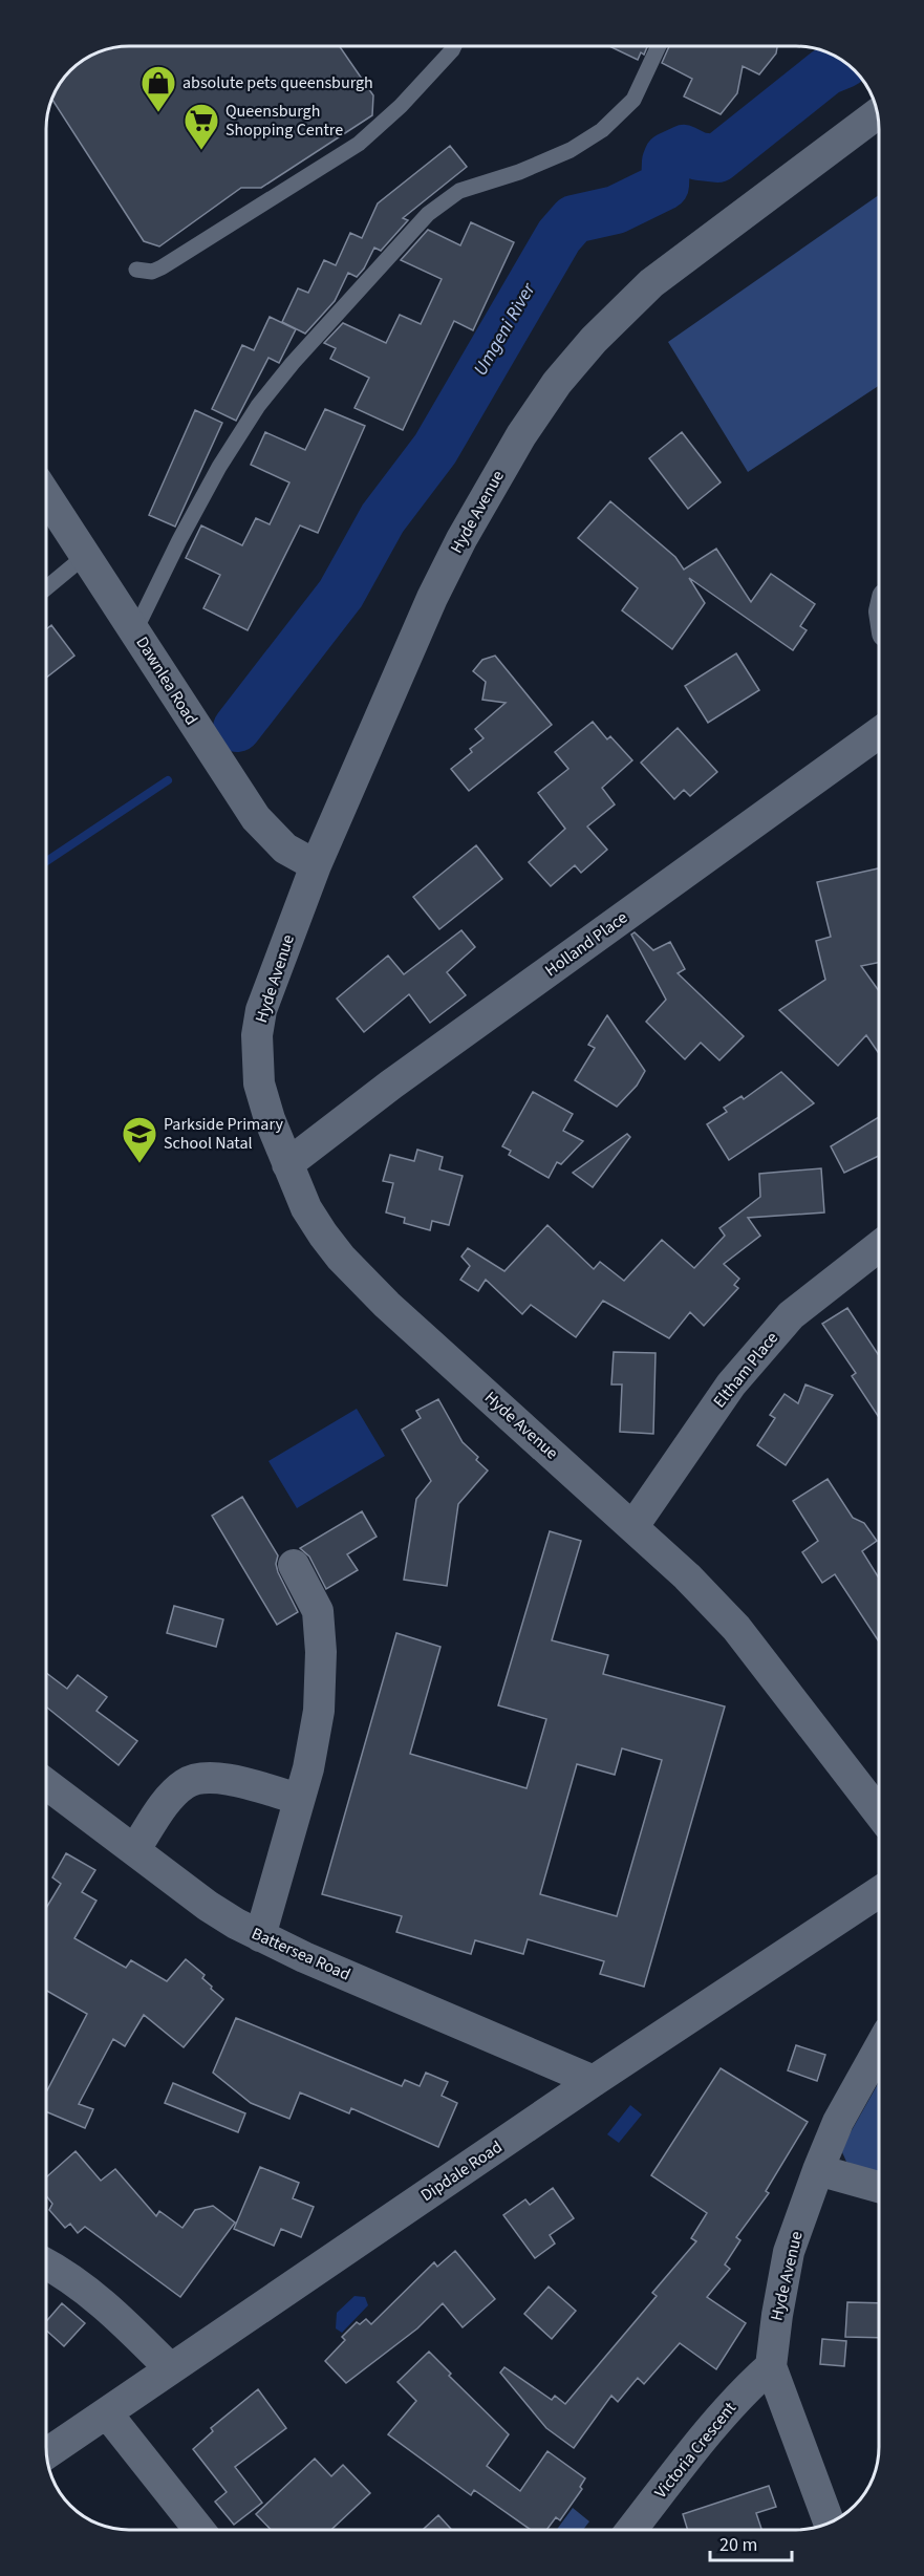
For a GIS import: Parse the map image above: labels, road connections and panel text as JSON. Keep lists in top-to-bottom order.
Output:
{
  "streets": {
    "street": [
      "Hyde Avenue",
      "Dawnlea Road",
      "Holland Place",
      "Eltham Place",
      "Battersea Road",
      "Dipdale Road",
      "Victoria Crescent"
    ]
  },
  "crossings": [
    ["Hyde Avenue", "Dawnlea Road"],
    ["Hyde Avenue", "Holland Place"],
    ["Hyde Avenue", "Eltham Place"],
    ["Hyde Avenue", "Victoria Crescent"],
    ["Battersea Road", "Dipdale Road"]
  ],
  "water": ["Umgeni River"],
  "places": {
    "shop": ["absolute pets queensburgh"],
    "supermarket": ["Queensburgh Shopping Centre"],
    "school or university": ["Parkside Primary School Natal"]
  },
  "scale_bar": "20 m"
}
